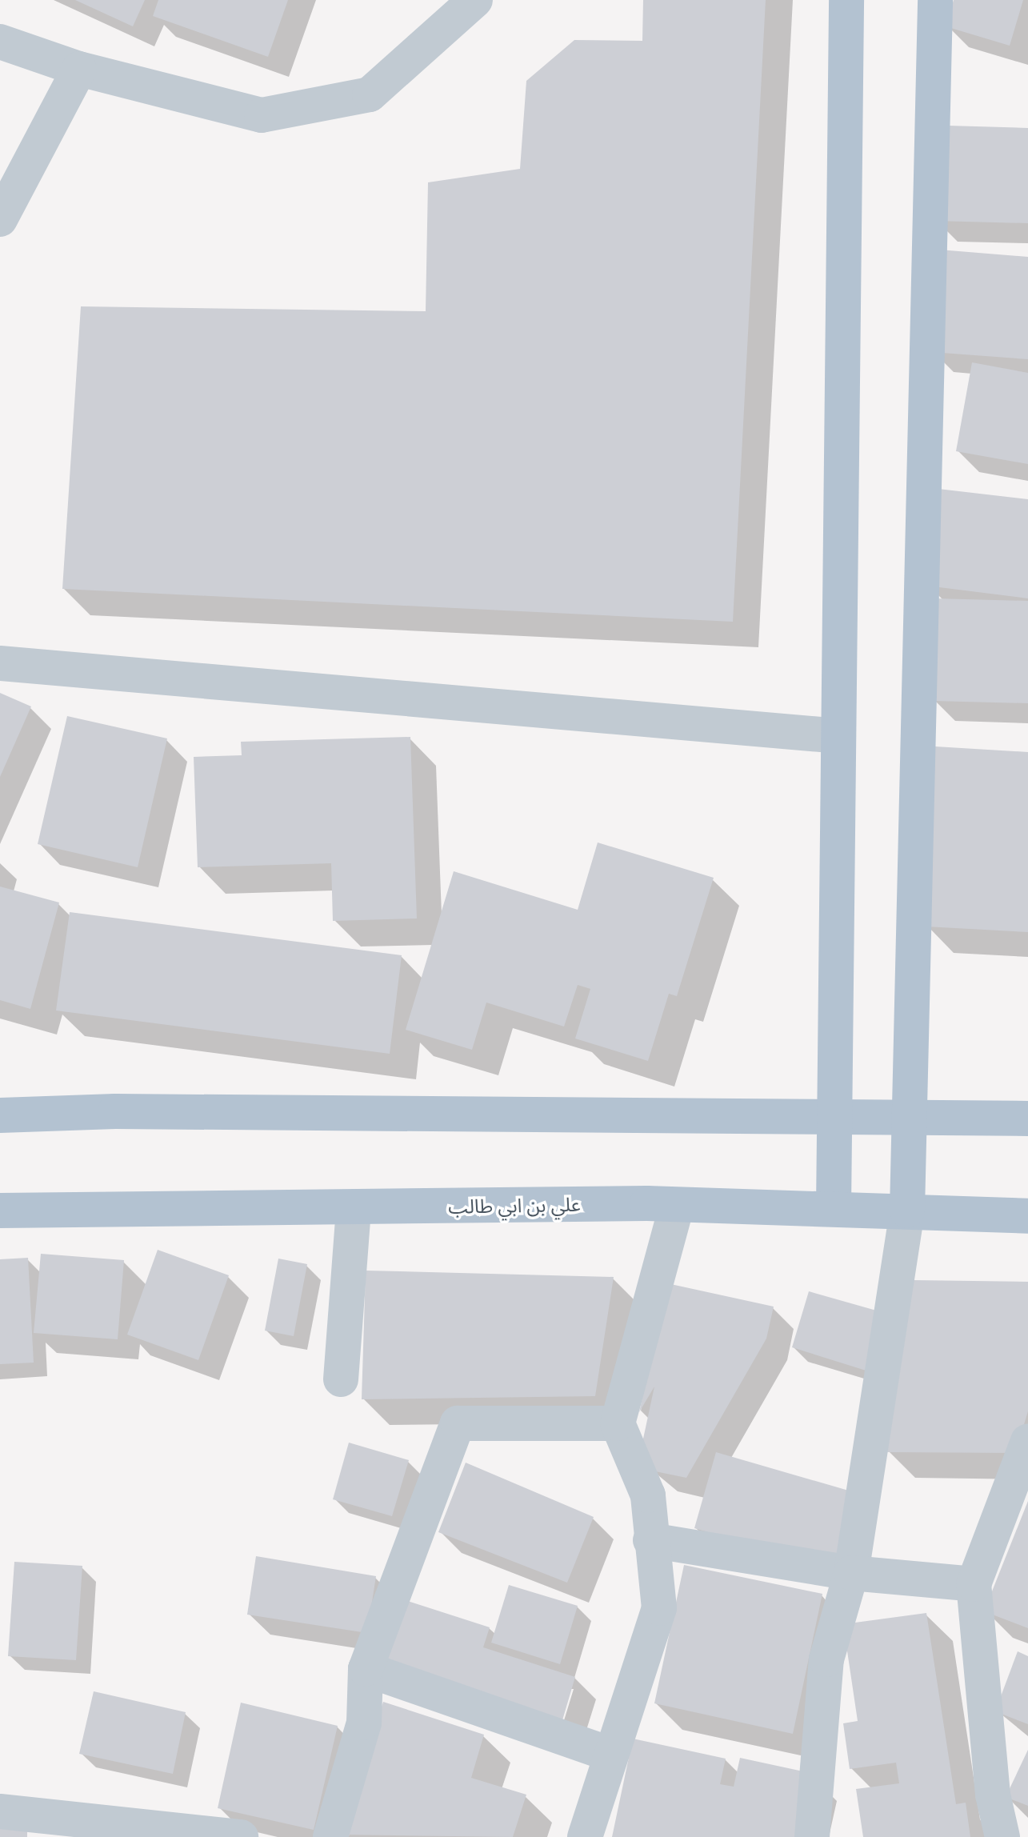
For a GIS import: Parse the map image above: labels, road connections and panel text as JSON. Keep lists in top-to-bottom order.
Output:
{
  "streets": {
    "main road": ["علي بن ابي طالب"]
  }
}
